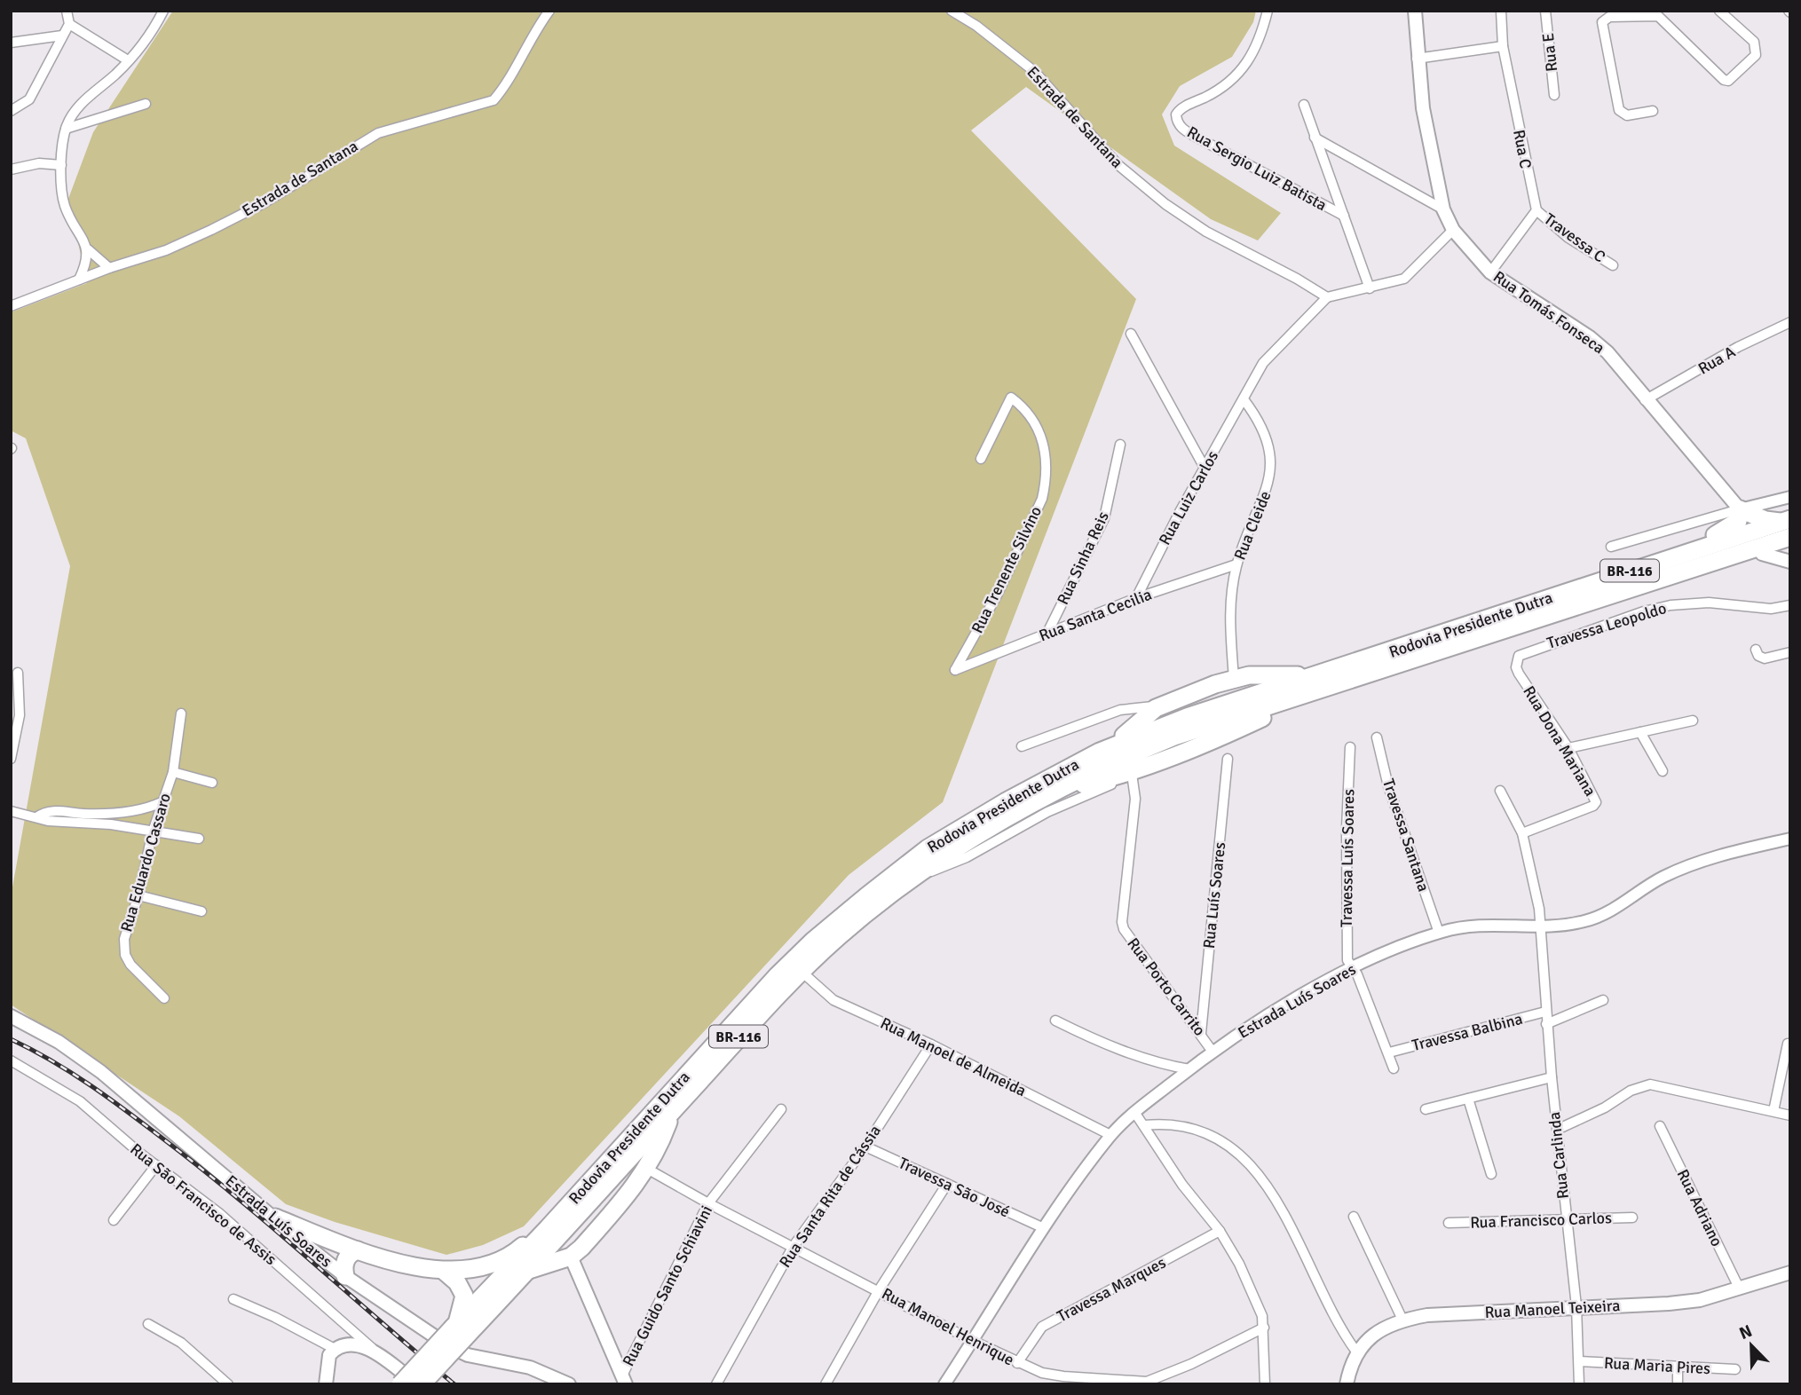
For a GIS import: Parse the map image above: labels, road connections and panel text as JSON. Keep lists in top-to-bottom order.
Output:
{
  "streets": {
    "highway": ["BR-116", "Rodovia Presidente Dutra"],
    "main road": ["Rua Tomás Fonseca", "Estrada Luís Soares", "Rua Manoel Teixeira"],
    "street": [
      "Rua E",
      "Estrada de Santana",
      "Rua C",
      "Rua Sergio Luiz Batista",
      "Travessa C",
      "Rua A",
      "Rua Luiz Carlos",
      "Rua Cleide",
      "Rua Sinha Reis",
      "Rua Trenente Silvino",
      "Rua Santa Cecilia",
      "Travessa Leopoldo",
      "Rua Dona Mariana",
      "Travessa Santana",
      "Travessa Luís Soares",
      "Rua Eduardo Cassaro",
      "Rua Luís Soares",
      "Rua Porto Carrito",
      "Travessa Balbina",
      "Rua Manoel de Almeida",
      "Rua Carlinda",
      "Travessa São José",
      "Rua Santa Rita de Cássia",
      "Rua São Francisco de Assis",
      "Rua Adriano",
      "Rua Francisco Carlos",
      "Rua Guido Santo Schiavini",
      "Travessa Marques",
      "Rua Manoel Henrique",
      "Rua Maria Pires"
    ]
  },
  "crossings": [
    ["Rua C", "Travessa C"],
    ["Rua Tomás Fonseca", "Rua A"],
    ["Rua Luiz Carlos", "Rua Cleide"],
    ["Rua Luiz Carlos", "Rua Santa Cecilia"],
    ["Rua Cleide", "Rua Santa Cecilia"],
    ["Rua Sinha Reis", "Rua Santa Cecilia"],
    ["Rua Trenente Silvino", "Rua Santa Cecilia"],
    ["Rodovia Presidente Dutra", "Rua Manoel de Almeida"],
    ["Travessa Leopoldo", "Rua Dona Mariana"],
    ["Rua Dona Mariana", "Rua Carlinda"],
    ["Travessa Santana", "Estrada Luís Soares"],
    ["Travessa Luís Soares", "Estrada Luís Soares"],
    ["Rua Luís Soares", "Rua Porto Carrito"],
    ["Rua Porto Carrito", "Estrada Luís Soares"],
    ["Estrada Luís Soares", "Rua Manoel de Almeida"],
    ["Estrada Luís Soares", "Rua Carlinda"],
    ["Estrada Luís Soares", "Travessa São José"],
    ["Estrada Luís Soares", "Rua Manoel Henrique"],
    ["Travessa Balbina", "Rua Carlinda"],
    ["Rua Manoel de Almeida", "Rua Santa Rita de Cássia"],
    ["Rua Carlinda", "Rua Francisco Carlos"],
    ["Rua Carlinda", "Rua Manoel Teixeira"],
    ["Rua Carlinda", "Rua Maria Pires"],
    ["Travessa São José", "Rua Santa Rita de Cássia"],
    ["Rua Santa Rita de Cássia", "Rua Manoel Henrique"],
    ["Rua Adriano", "Rua Manoel Teixeira"],
    ["Rua Guido Santo Schiavini", "Rua Manoel Henrique"],
    ["Travessa Marques", "Rua Manoel Henrique"]
  ],
  "north": "top left"
}
